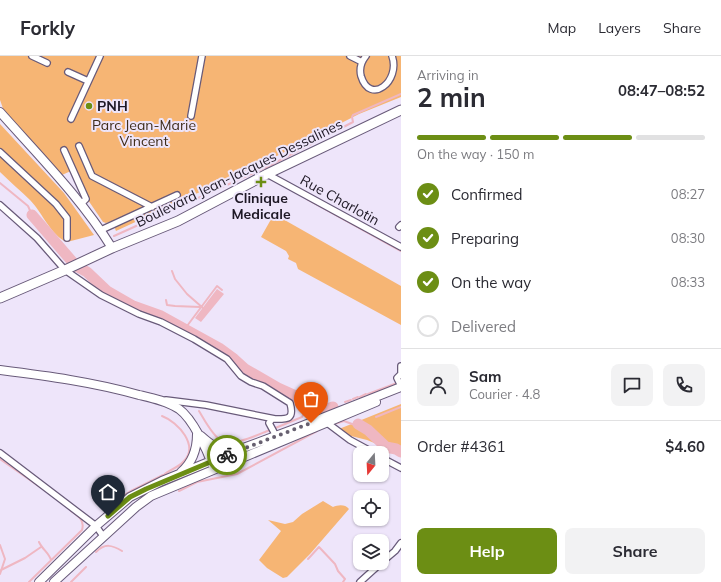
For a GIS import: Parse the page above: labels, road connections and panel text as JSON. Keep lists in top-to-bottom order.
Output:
{
  "streets": {
    "main road": ["Boulevard Jean-Jacques Dessalines"],
    "street": ["Rue Charlotin"]
  },
  "crossings": [
    ["Boulevard Jean-Jacques Dessalines", "Rue Charlotin"]
  ],
  "parks": ["Parc Jean-Marie Vincent"],
  "places": {
    "other": ["PNH"],
    "health": ["Clinique Medicale"]
  },
  "north": "bottom",
  "page": {
    "header": "Forkly",
    "nav": ["Map", "Layers", "Share"],
    "heading": ["2 min", "Arriving in", "08:47–08:52"],
    "panel": [
      "Sam",
      "Courier · 4.8",
      "Order #4361",
      "$4.60"
    ],
    "bar": "On the way · 150 m",
    "list": [
      ["Confirmed", "08:27"],
      ["Preparing", "08:30"],
      ["On the way", "08:33"],
      "Delivered"
    ],
    "buttons": ["Help", "Share"]
  }
}
